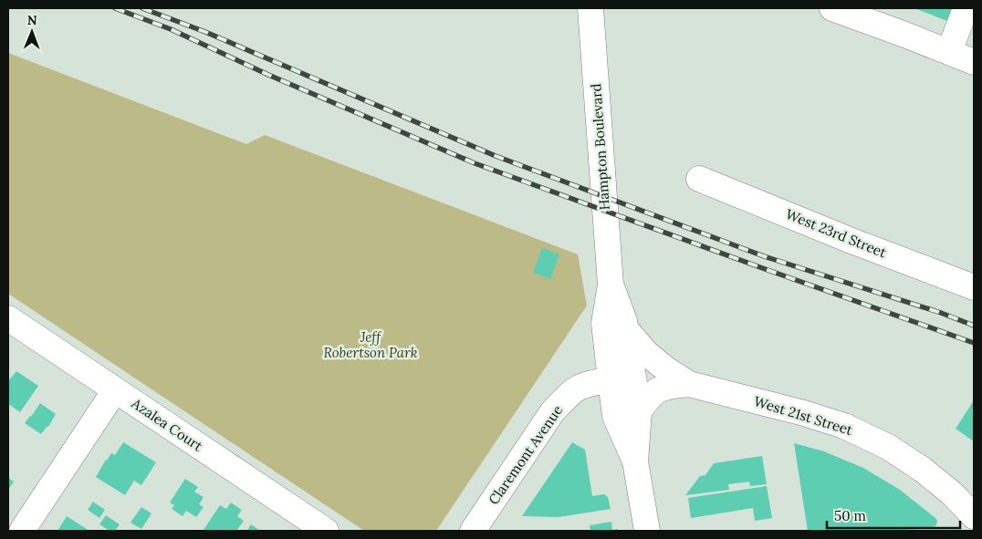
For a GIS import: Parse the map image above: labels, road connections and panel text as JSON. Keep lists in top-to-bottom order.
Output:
{
  "streets": {
    "street": [
      "Hampton Boulevard",
      "West 23rd Street",
      "West 21st Street",
      "Azalea Court",
      "Claremont Avenue"
    ]
  },
  "crossings": [
    ["Hampton Boulevard", "West 21st Street"],
    ["Hampton Boulevard", "Claremont Avenue"]
  ],
  "parks": ["Jeff Robertson Park"],
  "scale_bar": "50 m",
  "north": "top"
}
